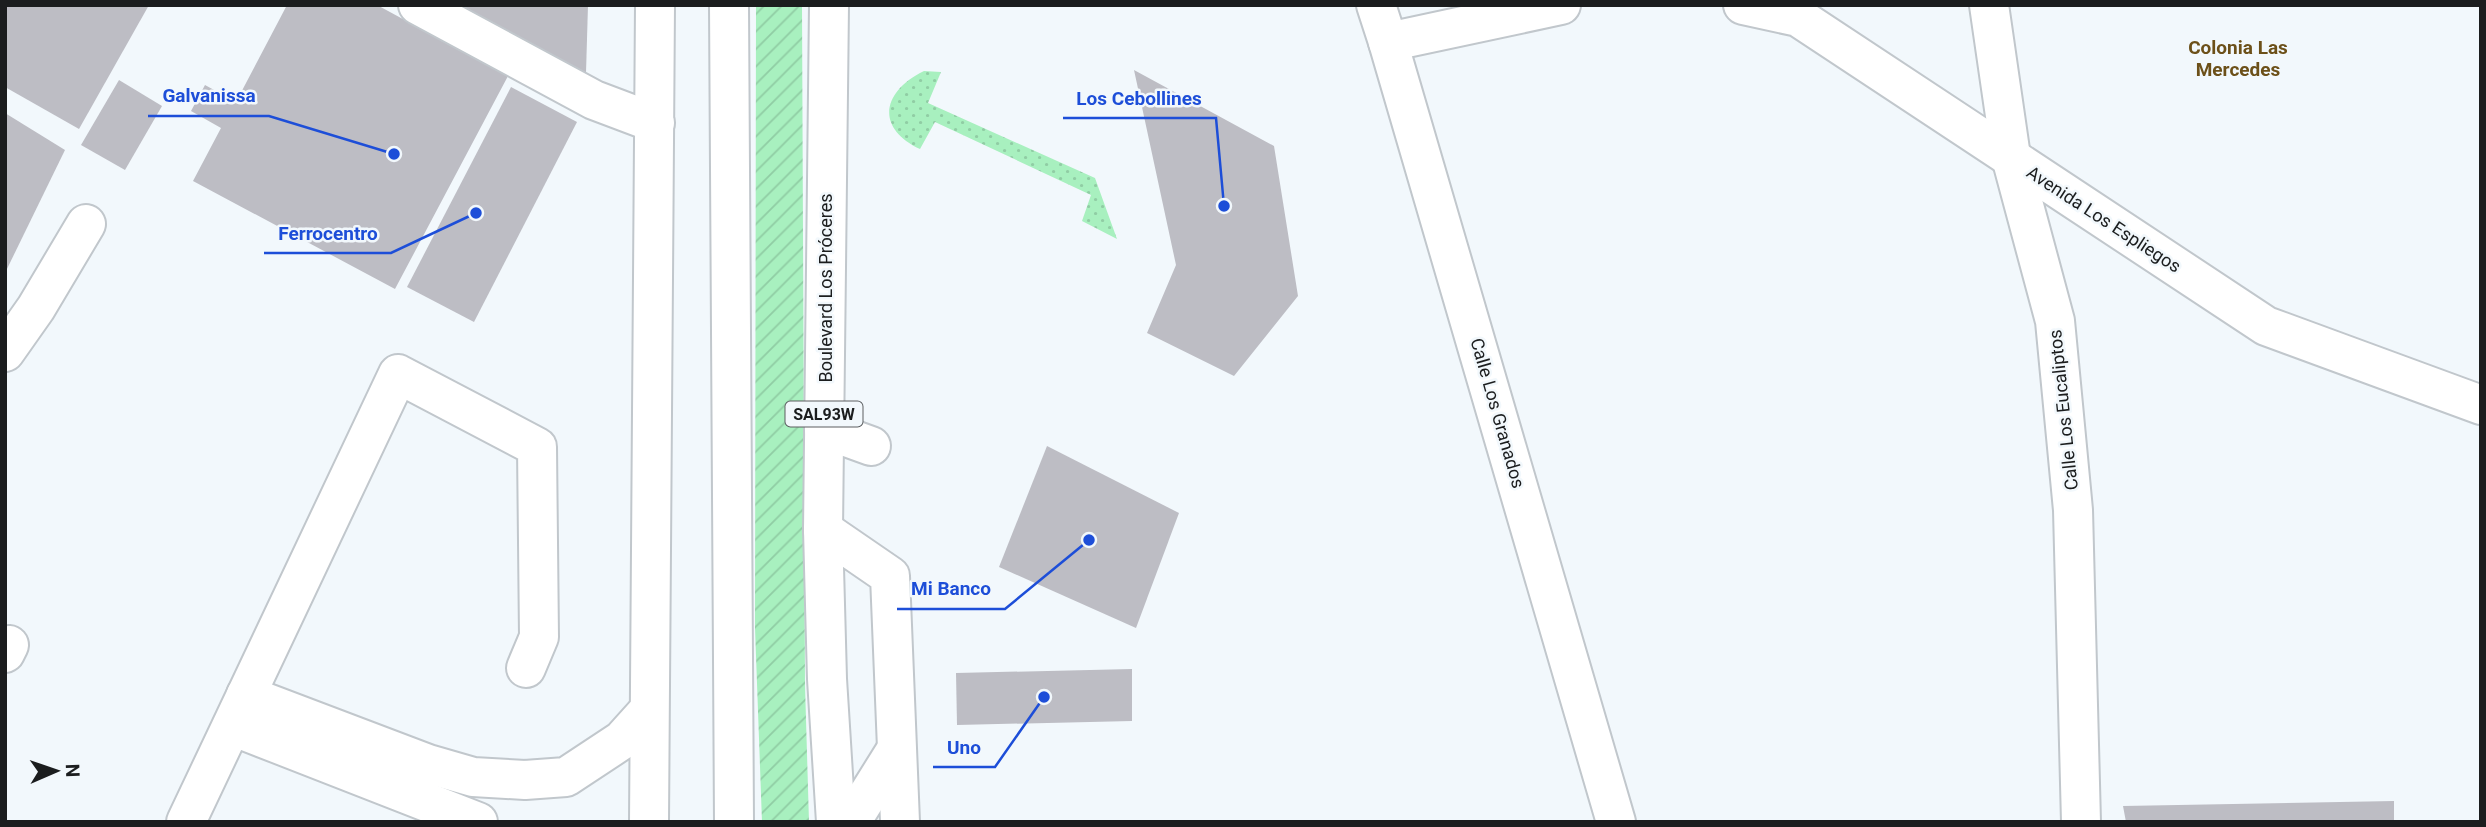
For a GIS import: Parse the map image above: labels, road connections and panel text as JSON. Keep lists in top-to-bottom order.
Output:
{
  "streets": {
    "main road": [
      "Avenida Los Espliegos",
      "Boulevard Los Próceres",
      "Calle Los Eucaliptos",
      "Calle Los Granados",
      "SAL93W"
    ]
  },
  "crossings": [
    ["Avenida Los Espliegos", "Calle Los Eucaliptos"]
  ],
  "districts": ["Colonia Las Mercedes"],
  "places": [
    "Galvanissa",
    "Los Cebollines",
    "Ferrocentro",
    "Mi Banco",
    "Uno"
  ],
  "north": "right"
}
